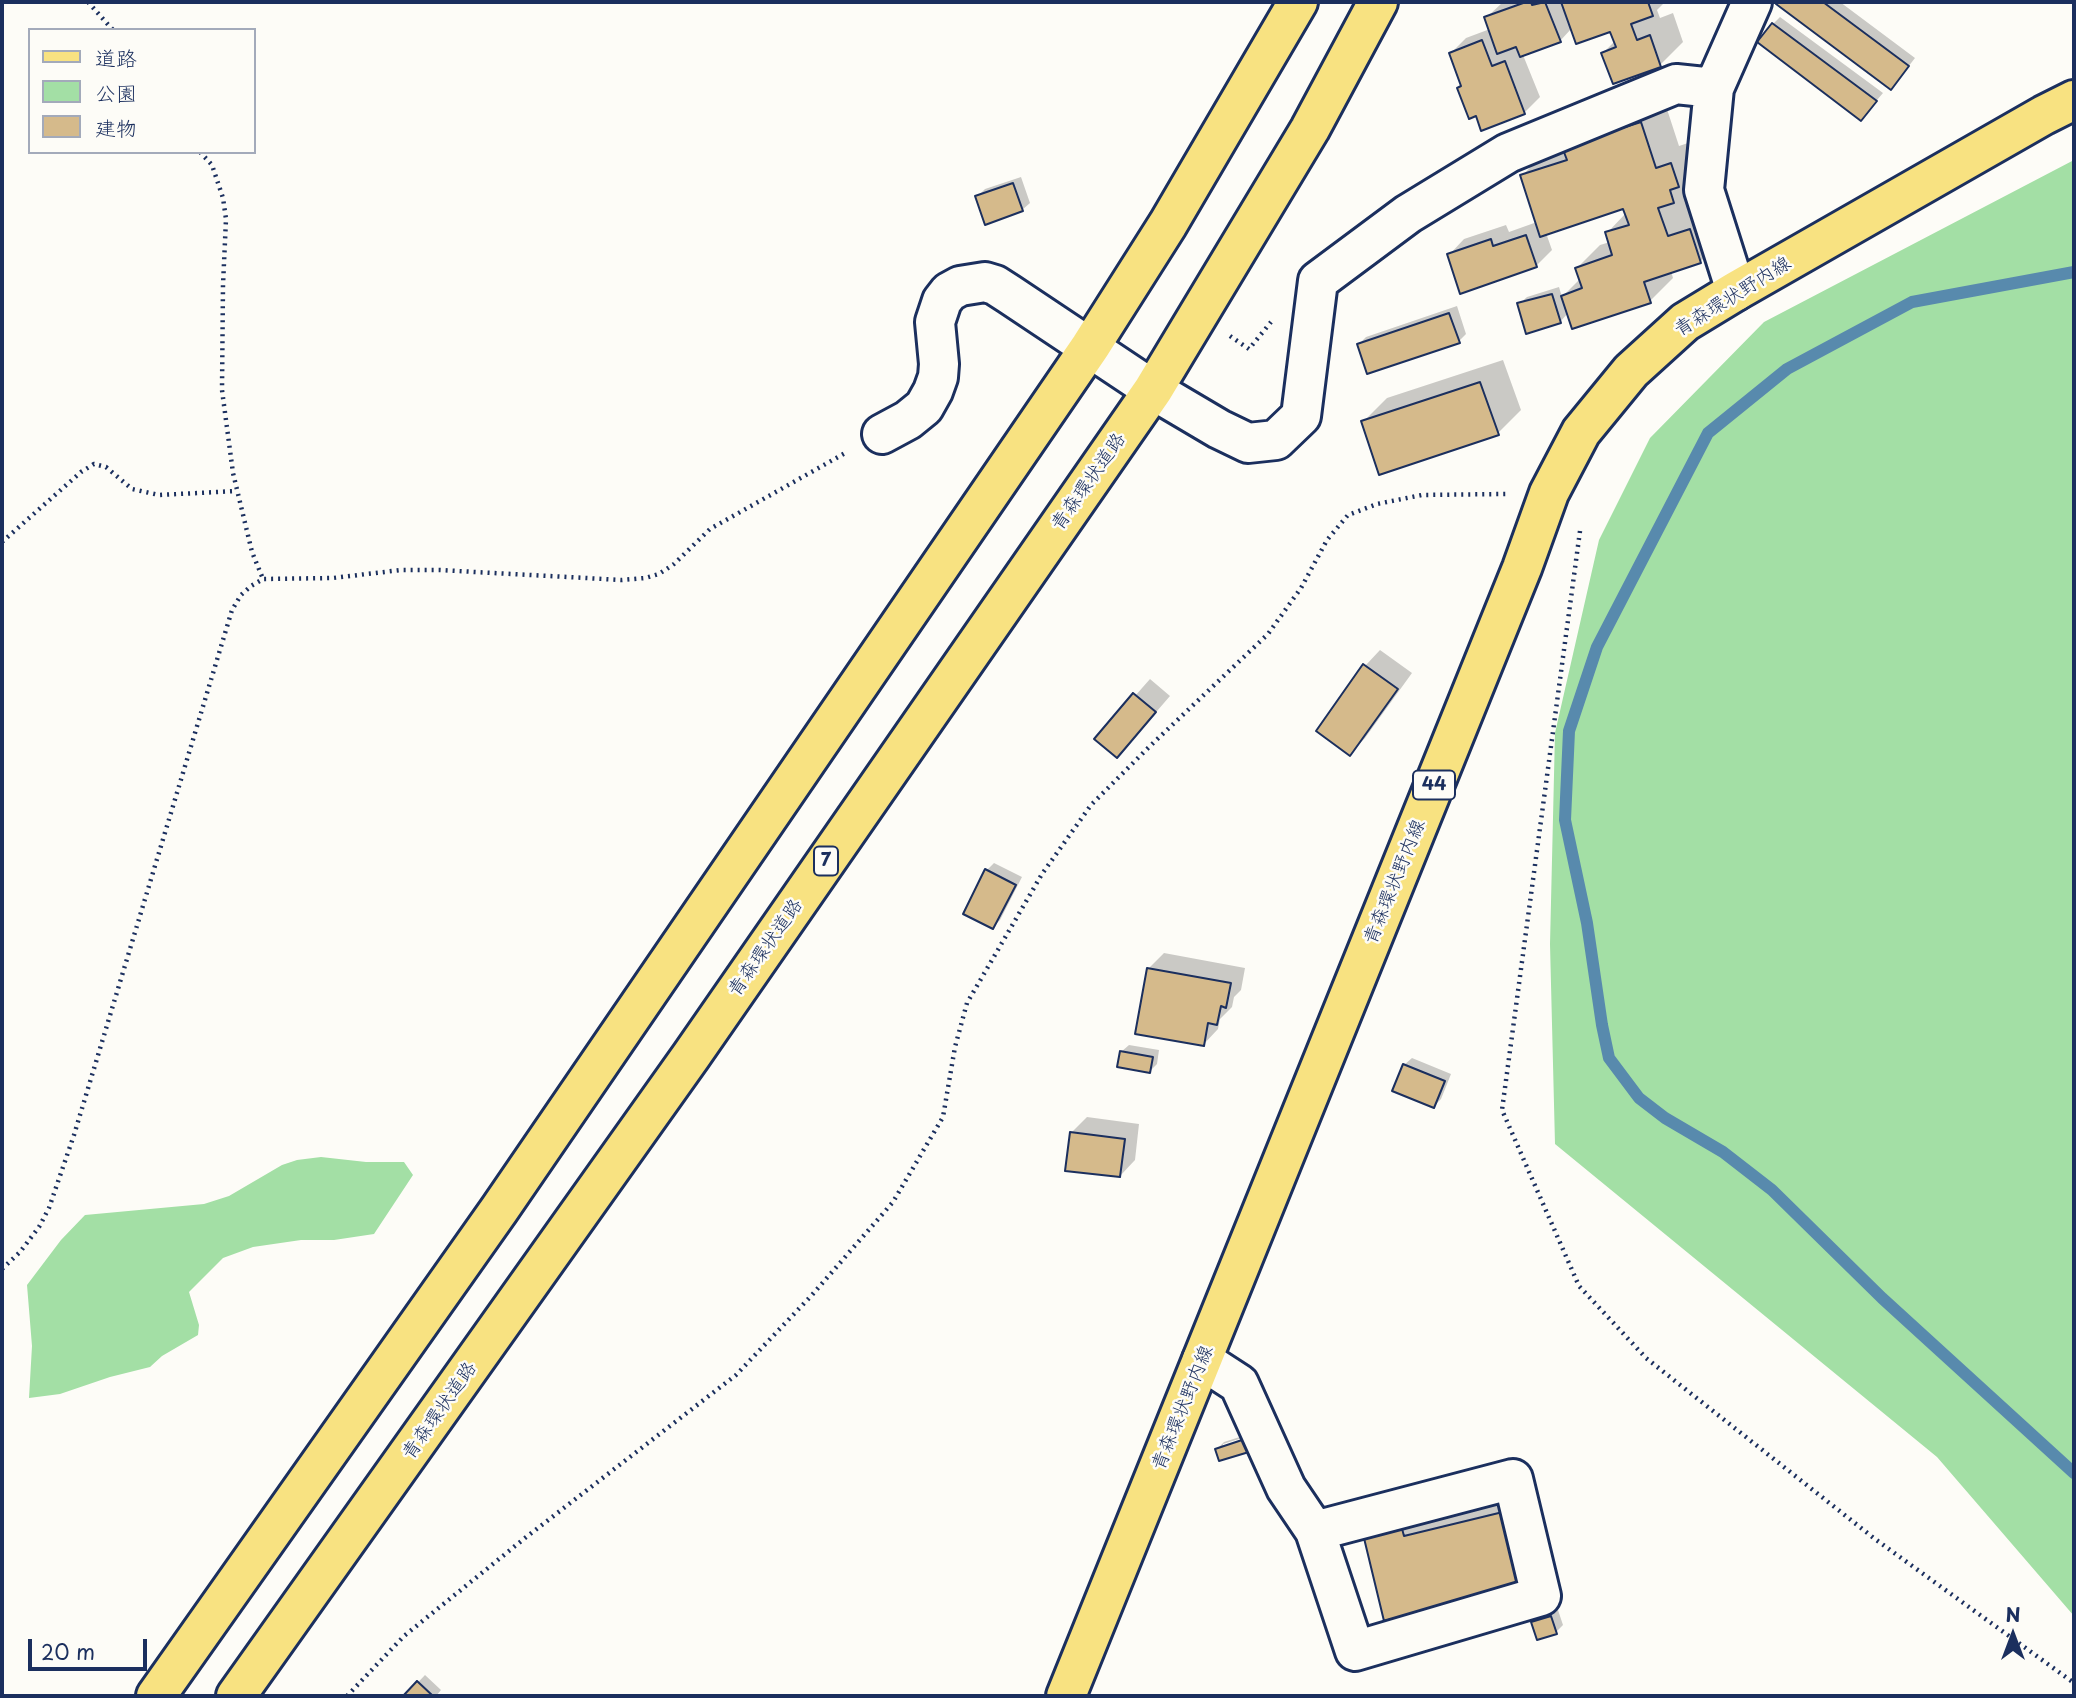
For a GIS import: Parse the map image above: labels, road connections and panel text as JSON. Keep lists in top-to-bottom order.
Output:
{
  "streets": {
    "main road": [
      "青森環状野内線",
      "青森環状道路",
      "44",
      "7"
    ]
  },
  "legend": ["道路", "公園", "建物"],
  "scale_bar": "20 m",
  "north": "top"
}
